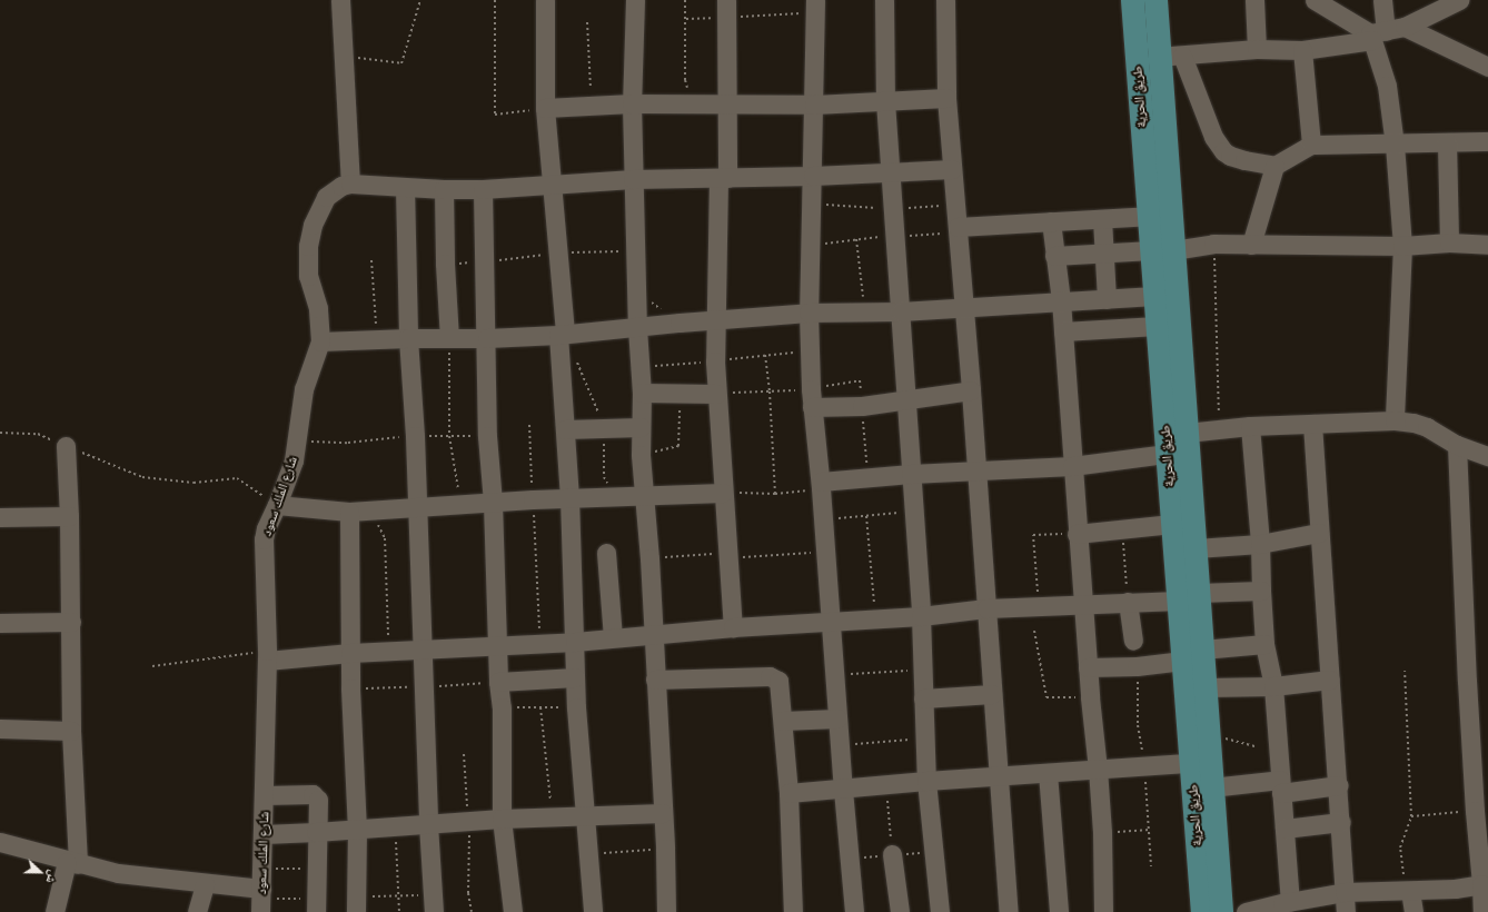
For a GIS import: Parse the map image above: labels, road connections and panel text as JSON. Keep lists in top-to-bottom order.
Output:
{
  "streets": {
    "main road": ["طريق الحرية"],
    "street": ["شارع الملك سعود"]
  },
  "north": "right"
}
